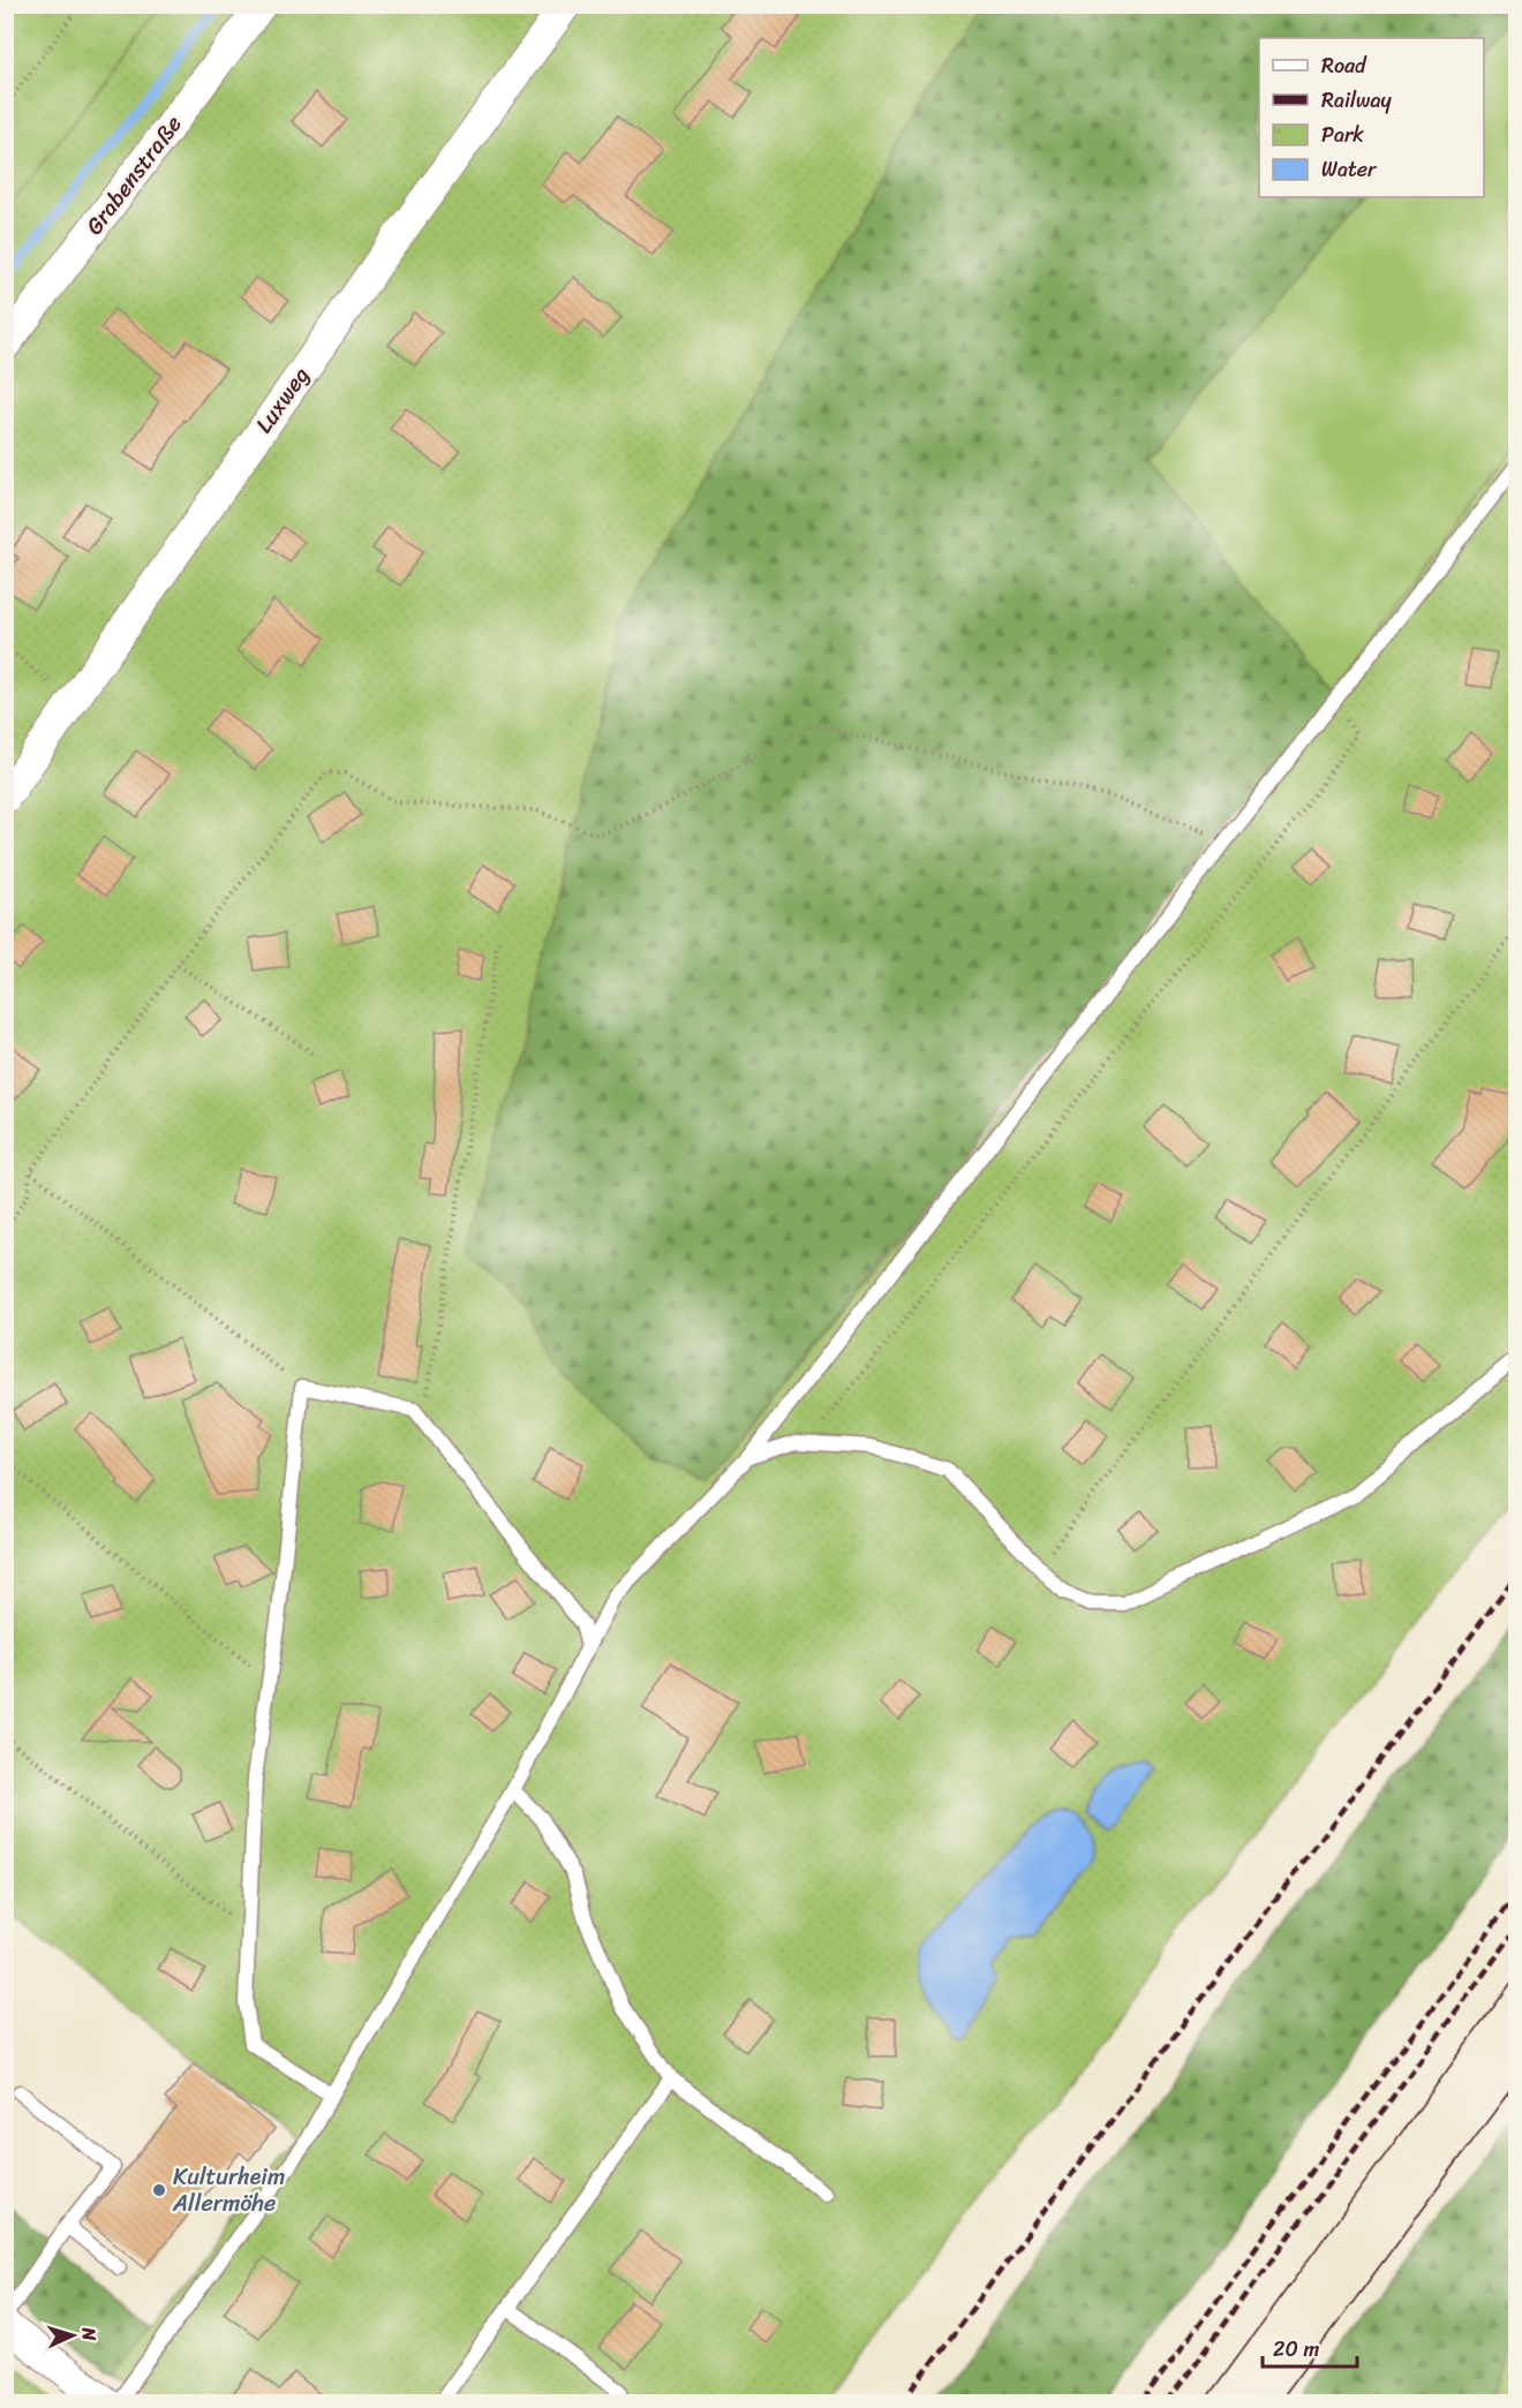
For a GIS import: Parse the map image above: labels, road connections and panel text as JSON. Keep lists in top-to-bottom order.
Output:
{
  "streets": {
    "street": ["Grabenstraße", "Luxweg"]
  },
  "places": ["Kulturheim Allermöhe"],
  "legend": [
    "Road",
    "Railway",
    "Park",
    "Water"
  ],
  "scale_bar": "20 m",
  "north": "right"
}
